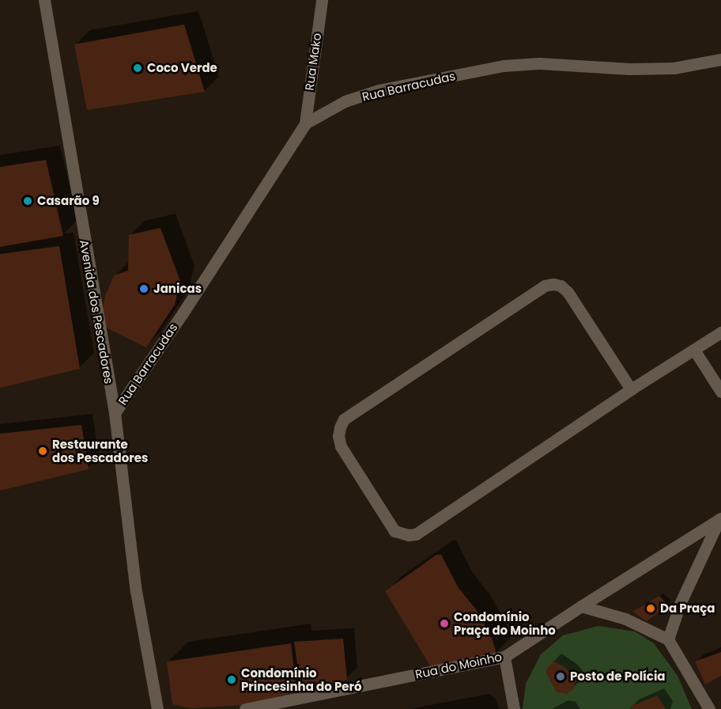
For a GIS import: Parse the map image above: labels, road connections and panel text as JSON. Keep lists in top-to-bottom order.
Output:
{
  "streets": {
    "street": [
      "Rua Mako",
      "Rua Barracudas",
      "Avenida dos Pescadores",
      "Rua do Moinho"
    ]
  },
  "crossings": [
    ["Rua Mako", "Rua Barracudas"],
    ["Rua Barracudas", "Avenida dos Pescadores"]
  ],
  "places": [
    "Coco Verde",
    "Casarão 9",
    "Janicas",
    "Restaurante dos Pescadores",
    "Da Praça",
    "Condomínio Praça do Moinho",
    "Posto de Polícia",
    "Condomínio Princesinha do Peró"
  ]
}
